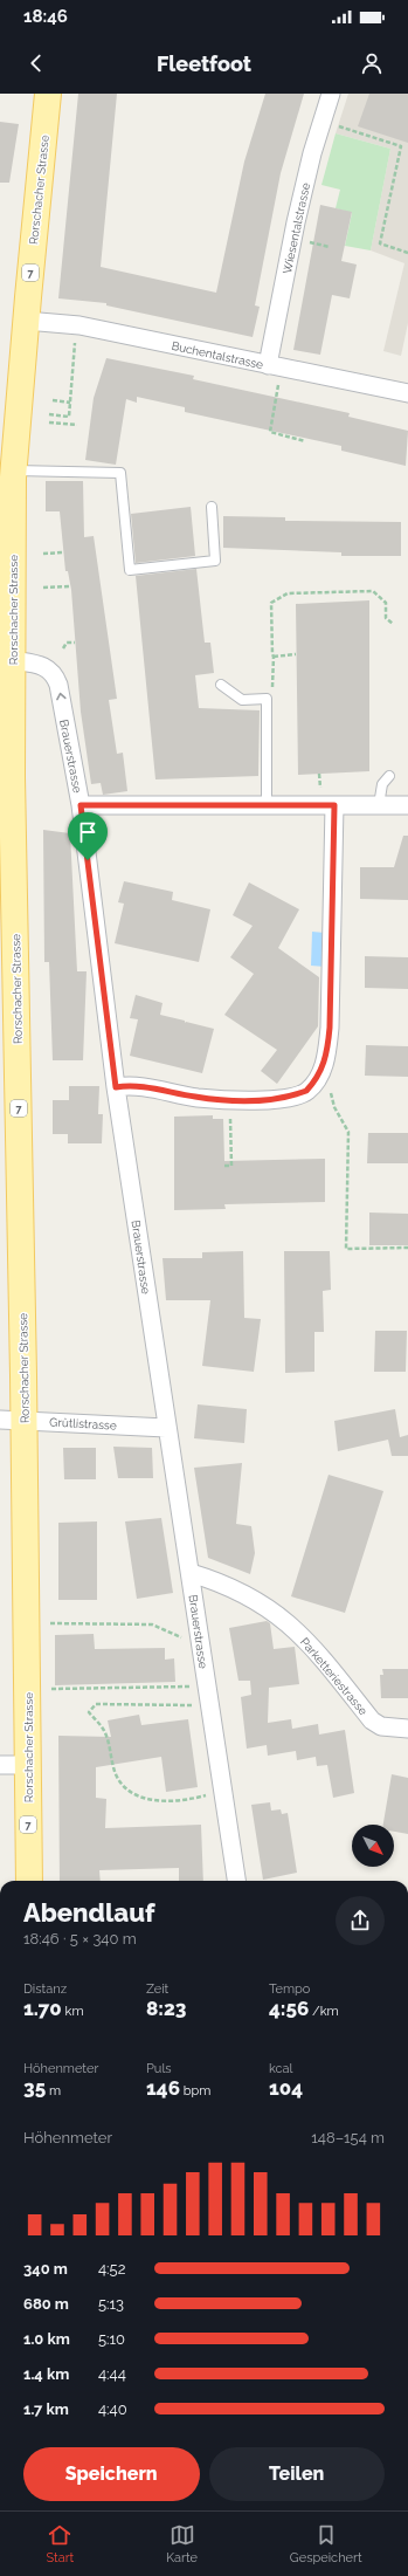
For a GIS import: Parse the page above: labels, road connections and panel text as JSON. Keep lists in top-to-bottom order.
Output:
{
  "streets": {
    "main road": ["Rorschacher Strasse", "7"],
    "street": [
      "Wiesentalstrasse",
      "Buchentalstrasse",
      "Brauerstrasse",
      "Grütlistrasse",
      "Parketteriestrasse"
    ]
  },
  "crossings": [
    ["Rorschacher Strasse", "Buchentalstrasse"],
    ["Rorschacher Strasse", "Brauerstrasse"],
    ["Rorschacher Strasse", "Grütlistrasse"],
    ["Wiesentalstrasse", "Buchentalstrasse"],
    ["Brauerstrasse", "Grütlistrasse"],
    ["Brauerstrasse", "Parketteriestrasse"]
  ],
  "north": "bottom right",
  "page": {
    "status": "18:46",
    "header": "Fleetfoot",
    "heading": ["Abendlauf", "18:46 · 5 × 340 m"],
    "stats": [
      ["Distanz", "1.70 km"],
      ["Zeit", "8:23"],
      ["Tempo", "4:56 /km"],
      ["Höhenmeter", "35 m"],
      ["Puls", "146 bpm"],
      ["kcal", "104"]
    ],
    "chart": ["Höhenmeter", "148–154 m"],
    "list": [
      {
        "name": "340 m",
        "note": "4:52"
      },
      {
        "name": "680 m",
        "note": "5:13"
      },
      {
        "name": "1.0 km",
        "note": "5:10"
      },
      {
        "name": "1.4 km",
        "note": "4:44"
      },
      {
        "name": "1.7 km",
        "note": "4:40"
      }
    ],
    "buttons": ["Speichern", "Teilen"],
    "tabs": ["Start", "Karte", "Gespeichert"]
  }
}
